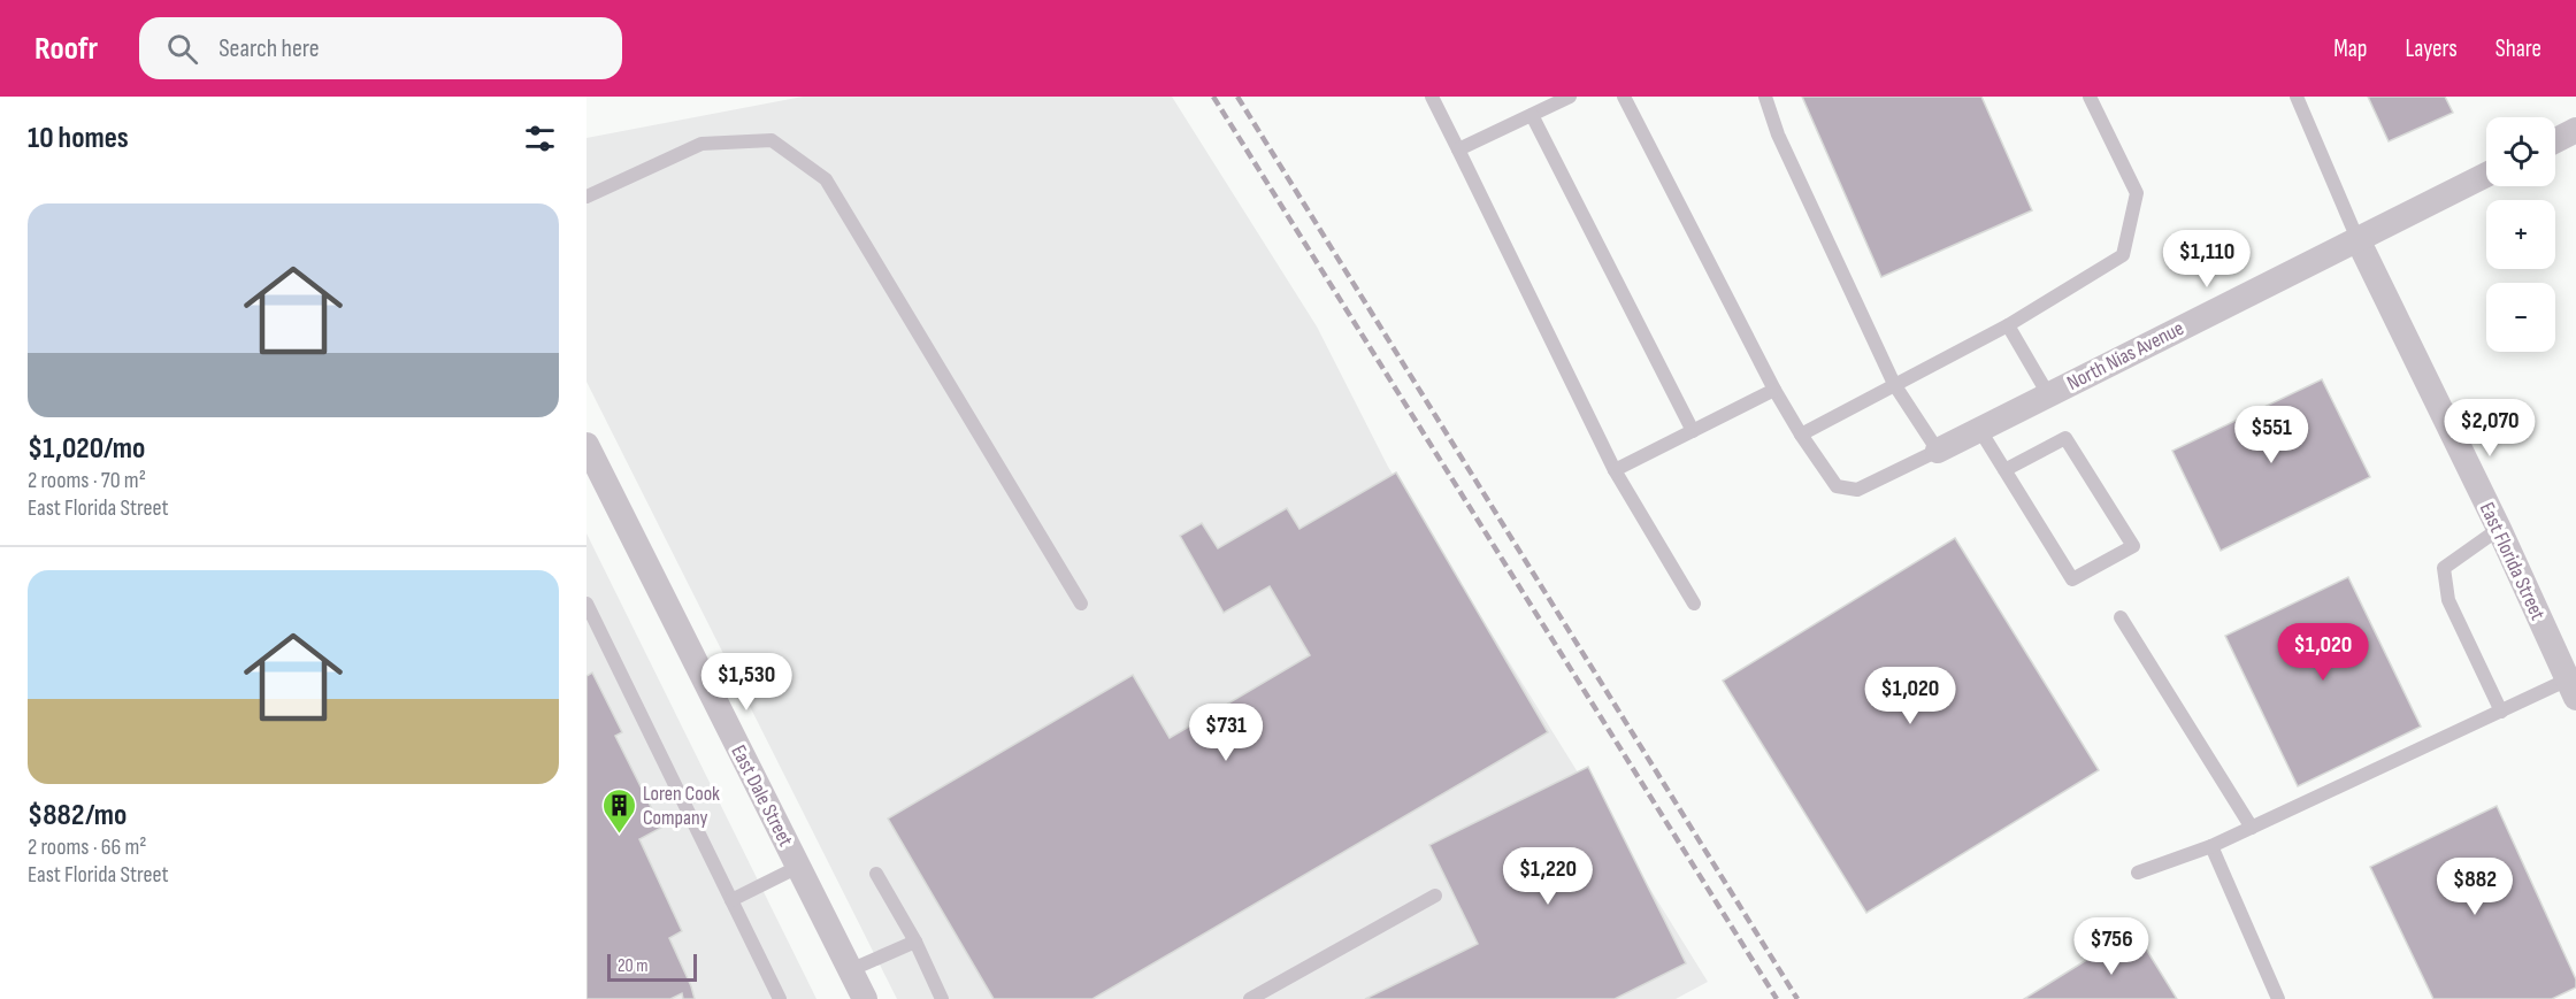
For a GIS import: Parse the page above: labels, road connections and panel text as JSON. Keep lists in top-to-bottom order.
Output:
{
  "streets": {
    "street": ["North Nias Avenue", "East Florida Street", "East Dale Street"]
  },
  "crossings": [
    ["North Nias Avenue", "East Florida Street"]
  ],
  "places": {
    "building": ["Loren Cook Company"]
  },
  "scale_bar": "20 m",
  "page": {
    "header": "Roofr",
    "search": "Search here",
    "nav": ["Map", "Layers", "Share"],
    "heading": "10 homes",
    "map_buttons": ["+", "−"],
    "list": [
      {
        "name": "$1,020/mo",
        "note": "2 rooms · 70 m² · East Florida Street"
      },
      {
        "name": "$882/mo",
        "note": "2 rooms · 66 m² · East Florida Street"
      }
    ],
    "price": [
      "$1,110",
      "$2,070",
      "$551",
      "$1,020",
      "$1,530",
      "$1,020",
      "$731",
      "$1,220",
      "$882",
      "$756"
    ],
    "scale": "20 m"
  }
}
